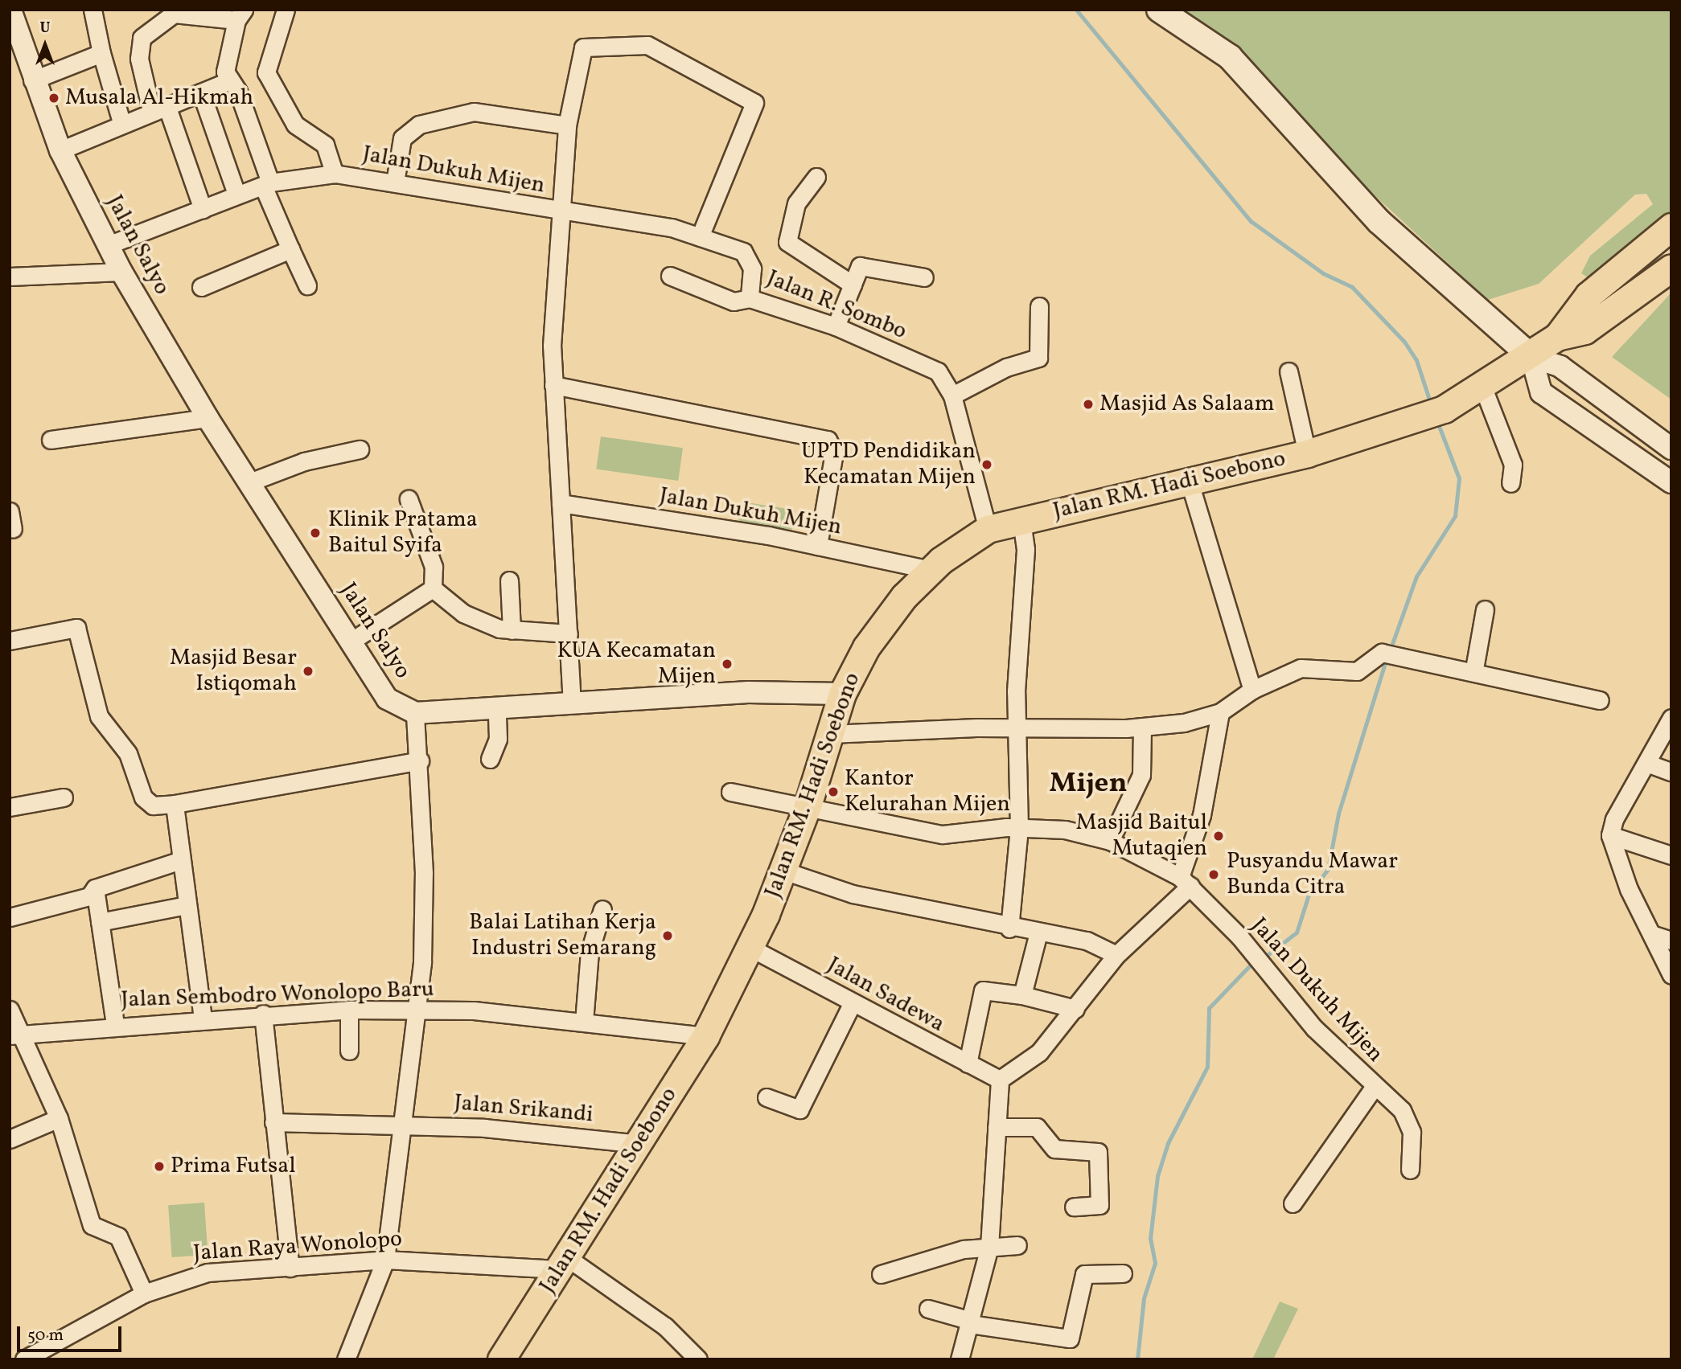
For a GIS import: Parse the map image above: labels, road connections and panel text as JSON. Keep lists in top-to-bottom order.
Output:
{
  "streets": {
    "main road": ["Jalan RM. Hadi Soebono"],
    "street": [
      "Jalan Dukuh Mijen",
      "Jalan Salyo",
      "Jalan R. Sombo",
      "Jalan Sembodro Wonolopo Baru",
      "Jalan Sadewa",
      "Jalan Srikandi",
      "Jalan Raya Wonolopo"
    ]
  },
  "crossings": [
    ["Jalan Dukuh Mijen", "Jalan Salyo"],
    ["Jalan Dukuh Mijen", "Jalan R. Sombo"],
    ["Jalan Dukuh Mijen", "Jalan RM. Hadi Soebono"],
    ["Jalan R. Sombo", "Jalan RM. Hadi Soebono"],
    ["Jalan RM. Hadi Soebono", "Jalan Sembodro Wonolopo Baru"],
    ["Jalan RM. Hadi Soebono", "Jalan Sadewa"],
    ["Jalan RM. Hadi Soebono", "Jalan Srikandi"],
    ["Jalan RM. Hadi Soebono", "Jalan Raya Wonolopo"]
  ],
  "districts": ["Mijen"],
  "places": [
    "Musala Al-Hikmah",
    "Masjid As Salaam",
    "UPTD Pendidikan Kecamatan Mijen",
    "Klinik Pratama Baitul Syifa",
    "KUA Kecamatan Mijen",
    "Masjid Besar Istiqomah",
    "Kantor Kelurahan Mijen",
    "Masjid Baitul Mutaqien",
    "Pusyandu Mawar Bunda Citra",
    "Balai Latihan Kerja Industri Semarang",
    "Prima Futsal"
  ],
  "scale_bar": "50 m",
  "north": "top"
}
